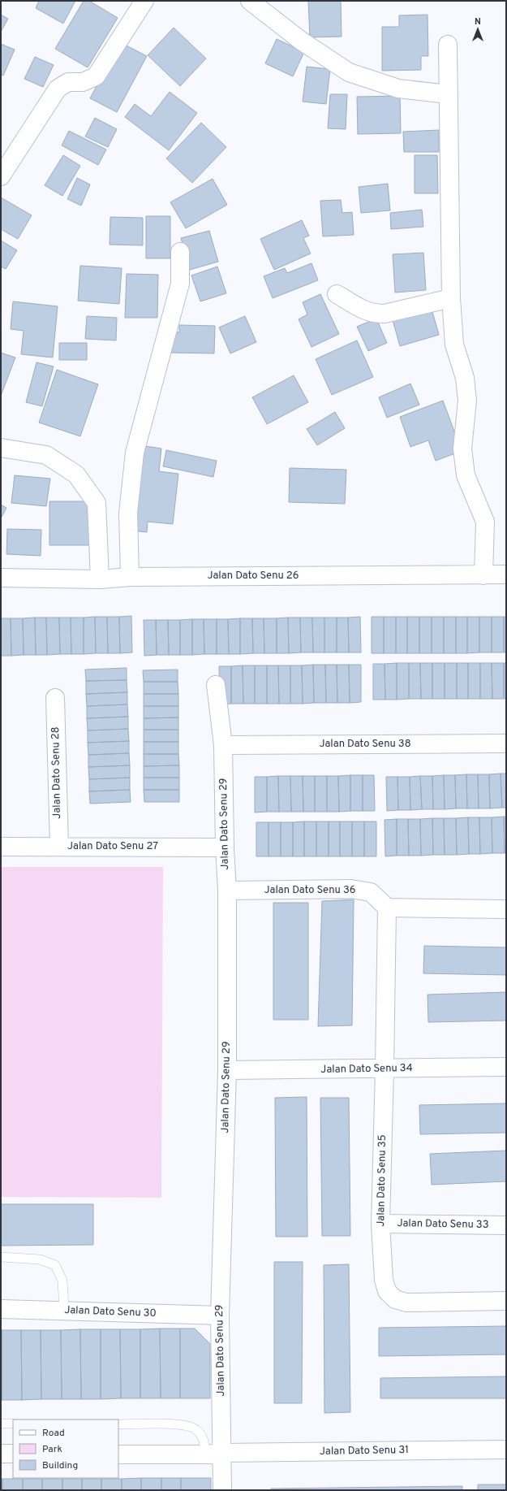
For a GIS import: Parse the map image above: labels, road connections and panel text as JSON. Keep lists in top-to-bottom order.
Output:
{
  "streets": {
    "street": [
      "Jalan Dato Senu 26",
      "Jalan Dato Senu 38",
      "Jalan Dato Senu 28",
      "Jalan Dato Senu 29",
      "Jalan Dato Senu 27",
      "Jalan Dato Senu 36",
      "Jalan Dato Senu 34",
      "Jalan Dato Senu 35",
      "Jalan Dato Senu 33",
      "Jalan Dato Senu 30",
      "Jalan Dato Senu 31"
    ]
  },
  "crossings": [
    ["Jalan Dato Senu 38", "Jalan Dato Senu 29"],
    ["Jalan Dato Senu 28", "Jalan Dato Senu 27"],
    ["Jalan Dato Senu 29", "Jalan Dato Senu 27"],
    ["Jalan Dato Senu 29", "Jalan Dato Senu 36"],
    ["Jalan Dato Senu 29", "Jalan Dato Senu 34"],
    ["Jalan Dato Senu 29", "Jalan Dato Senu 30"],
    ["Jalan Dato Senu 29", "Jalan Dato Senu 31"],
    ["Jalan Dato Senu 34", "Jalan Dato Senu 35"],
    ["Jalan Dato Senu 35", "Jalan Dato Senu 33"]
  ],
  "legend": ["Road", "Park", "Building"],
  "north": "top"
}
